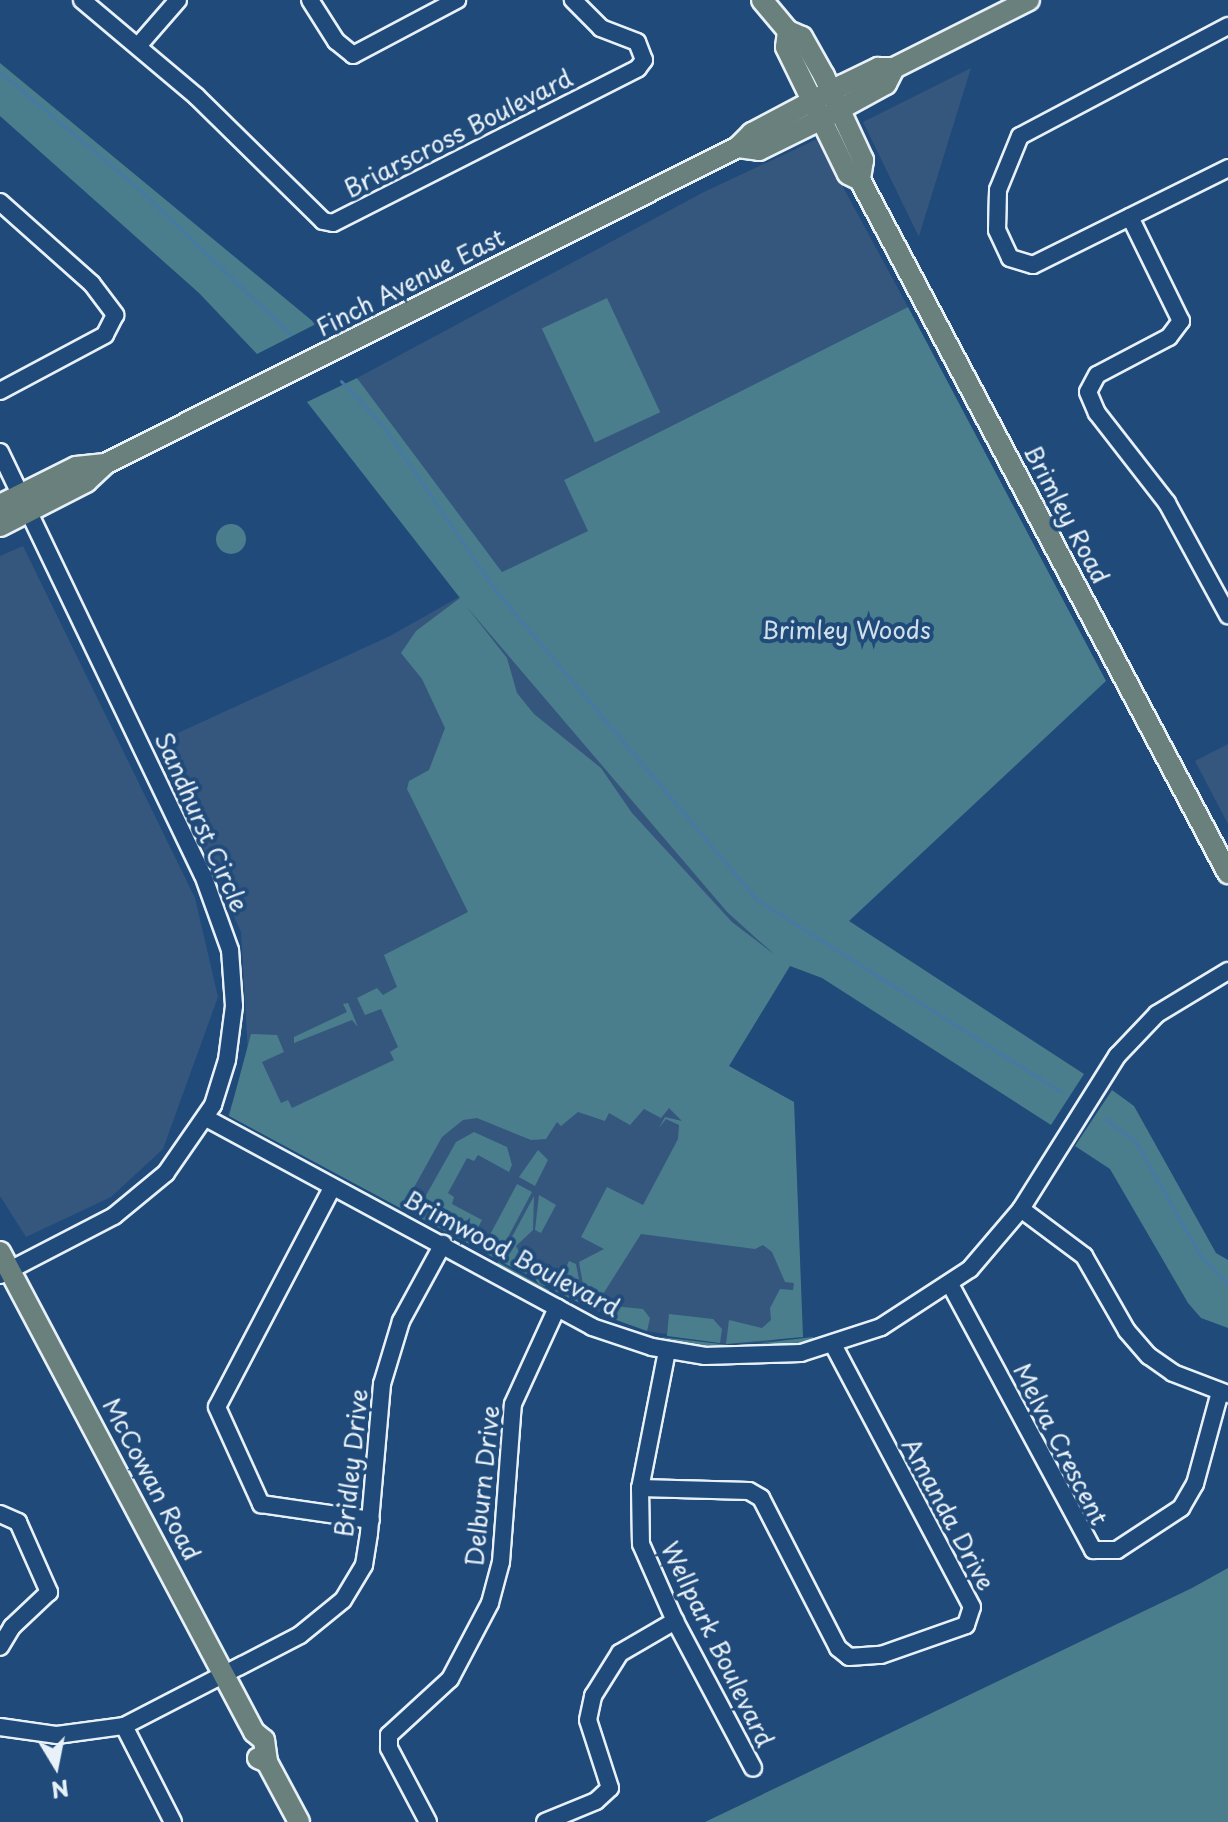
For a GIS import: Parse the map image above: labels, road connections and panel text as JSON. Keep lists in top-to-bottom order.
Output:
{
  "streets": {
    "main road": ["Finch Avenue East", "Brimley Road", "McCowan Road"],
    "street": [
      "Briarscross Boulevard",
      "Sandhurst Circle",
      "Brimwood Boulevard",
      "Melva Crescent",
      "Bridley Drive",
      "Delburn Drive",
      "Amanda Drive",
      "Wellpark Boulevard"
    ]
  },
  "crossings": [
    ["Finch Avenue East", "Brimley Road"],
    ["Finch Avenue East", "Sandhurst Circle"],
    ["Sandhurst Circle", "Brimwood Boulevard"],
    ["Sandhurst Circle", "McCowan Road"],
    ["Brimwood Boulevard", "Melva Crescent"],
    ["Brimwood Boulevard", "Bridley Drive"],
    ["Brimwood Boulevard", "Delburn Drive"],
    ["Brimwood Boulevard", "Amanda Drive"],
    ["Brimwood Boulevard", "Wellpark Boulevard"],
    ["Bridley Drive", "McCowan Road"],
    ["Amanda Drive", "Wellpark Boulevard"]
  ],
  "parks": ["Brimley Woods"],
  "north": "bottom"
}
